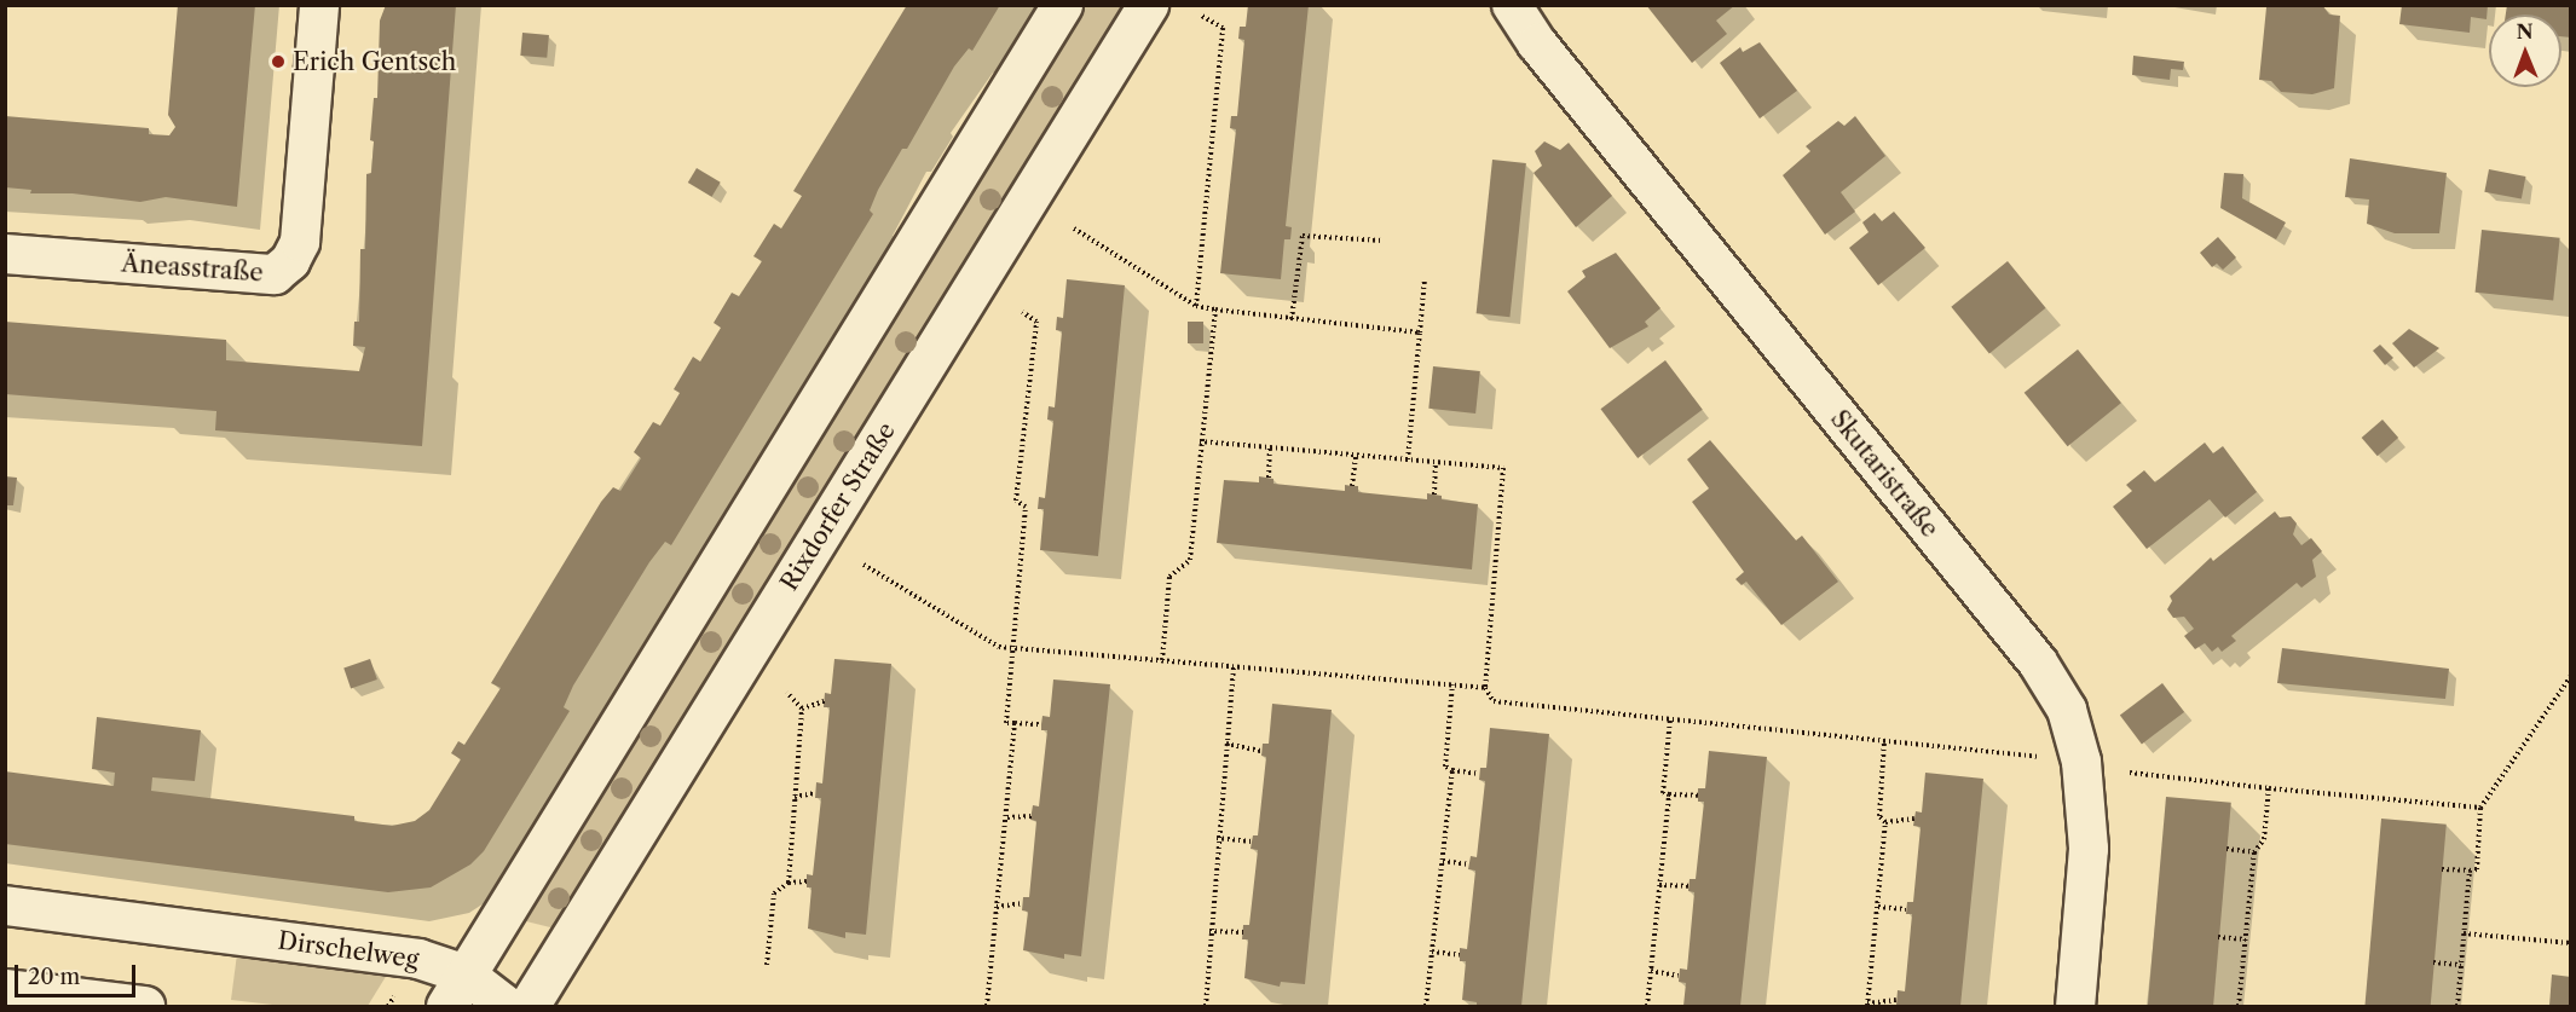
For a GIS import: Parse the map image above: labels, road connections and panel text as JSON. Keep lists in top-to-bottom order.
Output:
{
  "streets": {
    "street": [
      "Äneasstraße",
      "Skutaristraße",
      "Rixdorfer Straße",
      "Dirschelweg"
    ]
  },
  "places": ["Erich Gentsch"],
  "scale_bar": "20 m",
  "north": "top"
}
